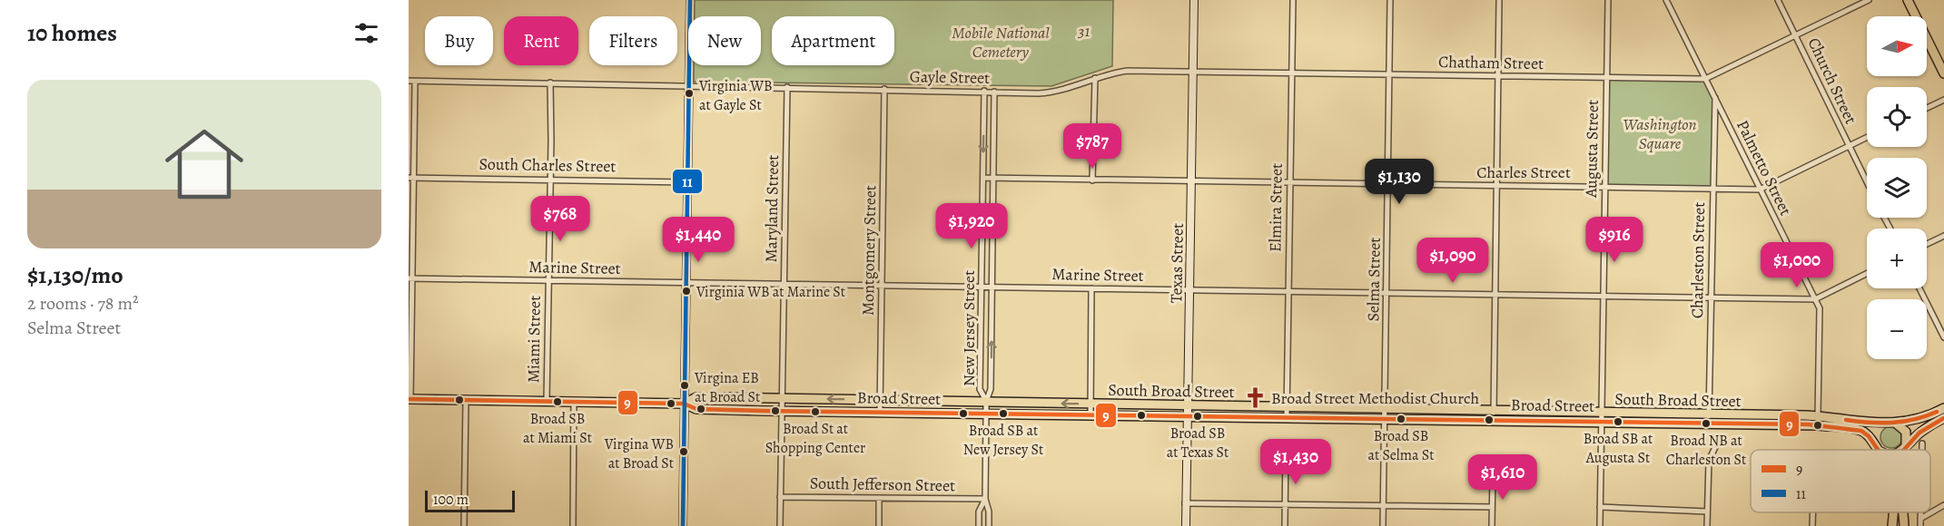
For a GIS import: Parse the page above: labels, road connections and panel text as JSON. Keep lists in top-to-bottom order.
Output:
{
  "streets": {
    "main road": ["South Broad Street", "Broad Street"],
    "street": [
      "Chatham Street",
      "Gayle Street",
      "Church Street",
      "Augusta Street",
      "South Charles Street",
      "Palmetto Street",
      "Charles Street",
      "Elmira Street",
      "Maryland Street",
      "Montgomery Street",
      "Charleston Street",
      "Texas Street",
      "Marine Street",
      "Selma Street",
      "New Jersey Street",
      "Miami Street",
      "South Jefferson Street"
    ]
  },
  "crossings": [
    ["Chatham Street", "Gayle Street"],
    ["Chatham Street", "Church Street"],
    ["Chatham Street", "Augusta Street"],
    ["Chatham Street", "Palmetto Street"],
    ["Chatham Street", "Elmira Street"],
    ["Chatham Street", "Texas Street"],
    ["Chatham Street", "Selma Street"],
    ["Gayle Street", "Maryland Street"],
    ["Gayle Street", "Montgomery Street"],
    ["Gayle Street", "New Jersey Street"],
    ["Gayle Street", "Miami Street"],
    ["Church Street", "Charles Street"],
    ["Augusta Street", "Charles Street"],
    ["Augusta Street", "Marine Street"],
    ["Augusta Street", "Broad Street"],
    ["South Charles Street", "Miami Street"],
    ["Palmetto Street", "Charles Street"],
    ["Palmetto Street", "Charleston Street"],
    ["Palmetto Street", "Marine Street"],
    ["Palmetto Street", "South Broad Street"],
    ["Charles Street", "Elmira Street"],
    ["Charles Street", "Charleston Street"],
    ["Charles Street", "Texas Street"],
    ["Charles Street", "Selma Street"],
    ["Charles Street", "New Jersey Street"],
    ["Elmira Street", "Marine Street"],
    ["Elmira Street", "Broad Street"],
    ["Maryland Street", "Marine Street"],
    ["Maryland Street", "South Broad Street"],
    ["Maryland Street", "Broad Street"],
    ["Maryland Street", "South Jefferson Street"],
    ["Montgomery Street", "Marine Street"],
    ["Montgomery Street", "South Broad Street"],
    ["Montgomery Street", "Broad Street"],
    ["Charleston Street", "Marine Street"],
    ["Charleston Street", "South Broad Street"],
    ["Charleston Street", "Broad Street"],
    ["Texas Street", "Marine Street"],
    ["Texas Street", "South Broad Street"],
    ["Texas Street", "Broad Street"],
    ["Marine Street", "Selma Street"],
    ["Marine Street", "New Jersey Street"],
    ["Marine Street", "Miami Street"],
    ["Selma Street", "Broad Street"],
    ["New Jersey Street", "South Broad Street"],
    ["New Jersey Street", "Broad Street"],
    ["New Jersey Street", "South Jefferson Street"],
    ["Miami Street", "Broad Street"],
    ["South Broad Street", "Broad Street"]
  ],
  "parks": ["31", "Mobile National Cemetery", "Washington Square"],
  "places": {
    "other": [
      "Virginia WB at Gayle St",
      "Virginia WB at Marine St",
      "Virgina EB at Broad St",
      "Broad SB at Miami St",
      "Broad St at Shopping Center",
      "Broad SB at New Jersey St",
      "Broad SB at Texas St",
      "Broad SB at Selma St",
      "Broad SB at Augusta St",
      "Broad NB at Charleston St",
      "Virgina WB at Broad St"
    ],
    "church": ["Broad Street Methodist Church"]
  },
  "lines": ["transit line 11", "transit line 9"],
  "legend": ["9", "11"],
  "scale_bar": "100 m",
  "north": "right",
  "page": {
    "heading": "10 homes",
    "map_buttons": ["+", "−"],
    "chip": [
      "Buy",
      "Rent",
      "Filters",
      "New",
      "Apartment"
    ],
    "list": [
      {
        "name": "$1,130/mo",
        "note": "2 rooms · 78 m² · Selma Street"
      }
    ],
    "price": [
      "$787",
      "$1,130",
      "$768",
      "$1,920",
      "$1,440",
      "$916",
      "$1,090",
      "$1,000",
      "$1,430",
      "$1,610"
    ],
    "scale": "100 m"
  }
}
